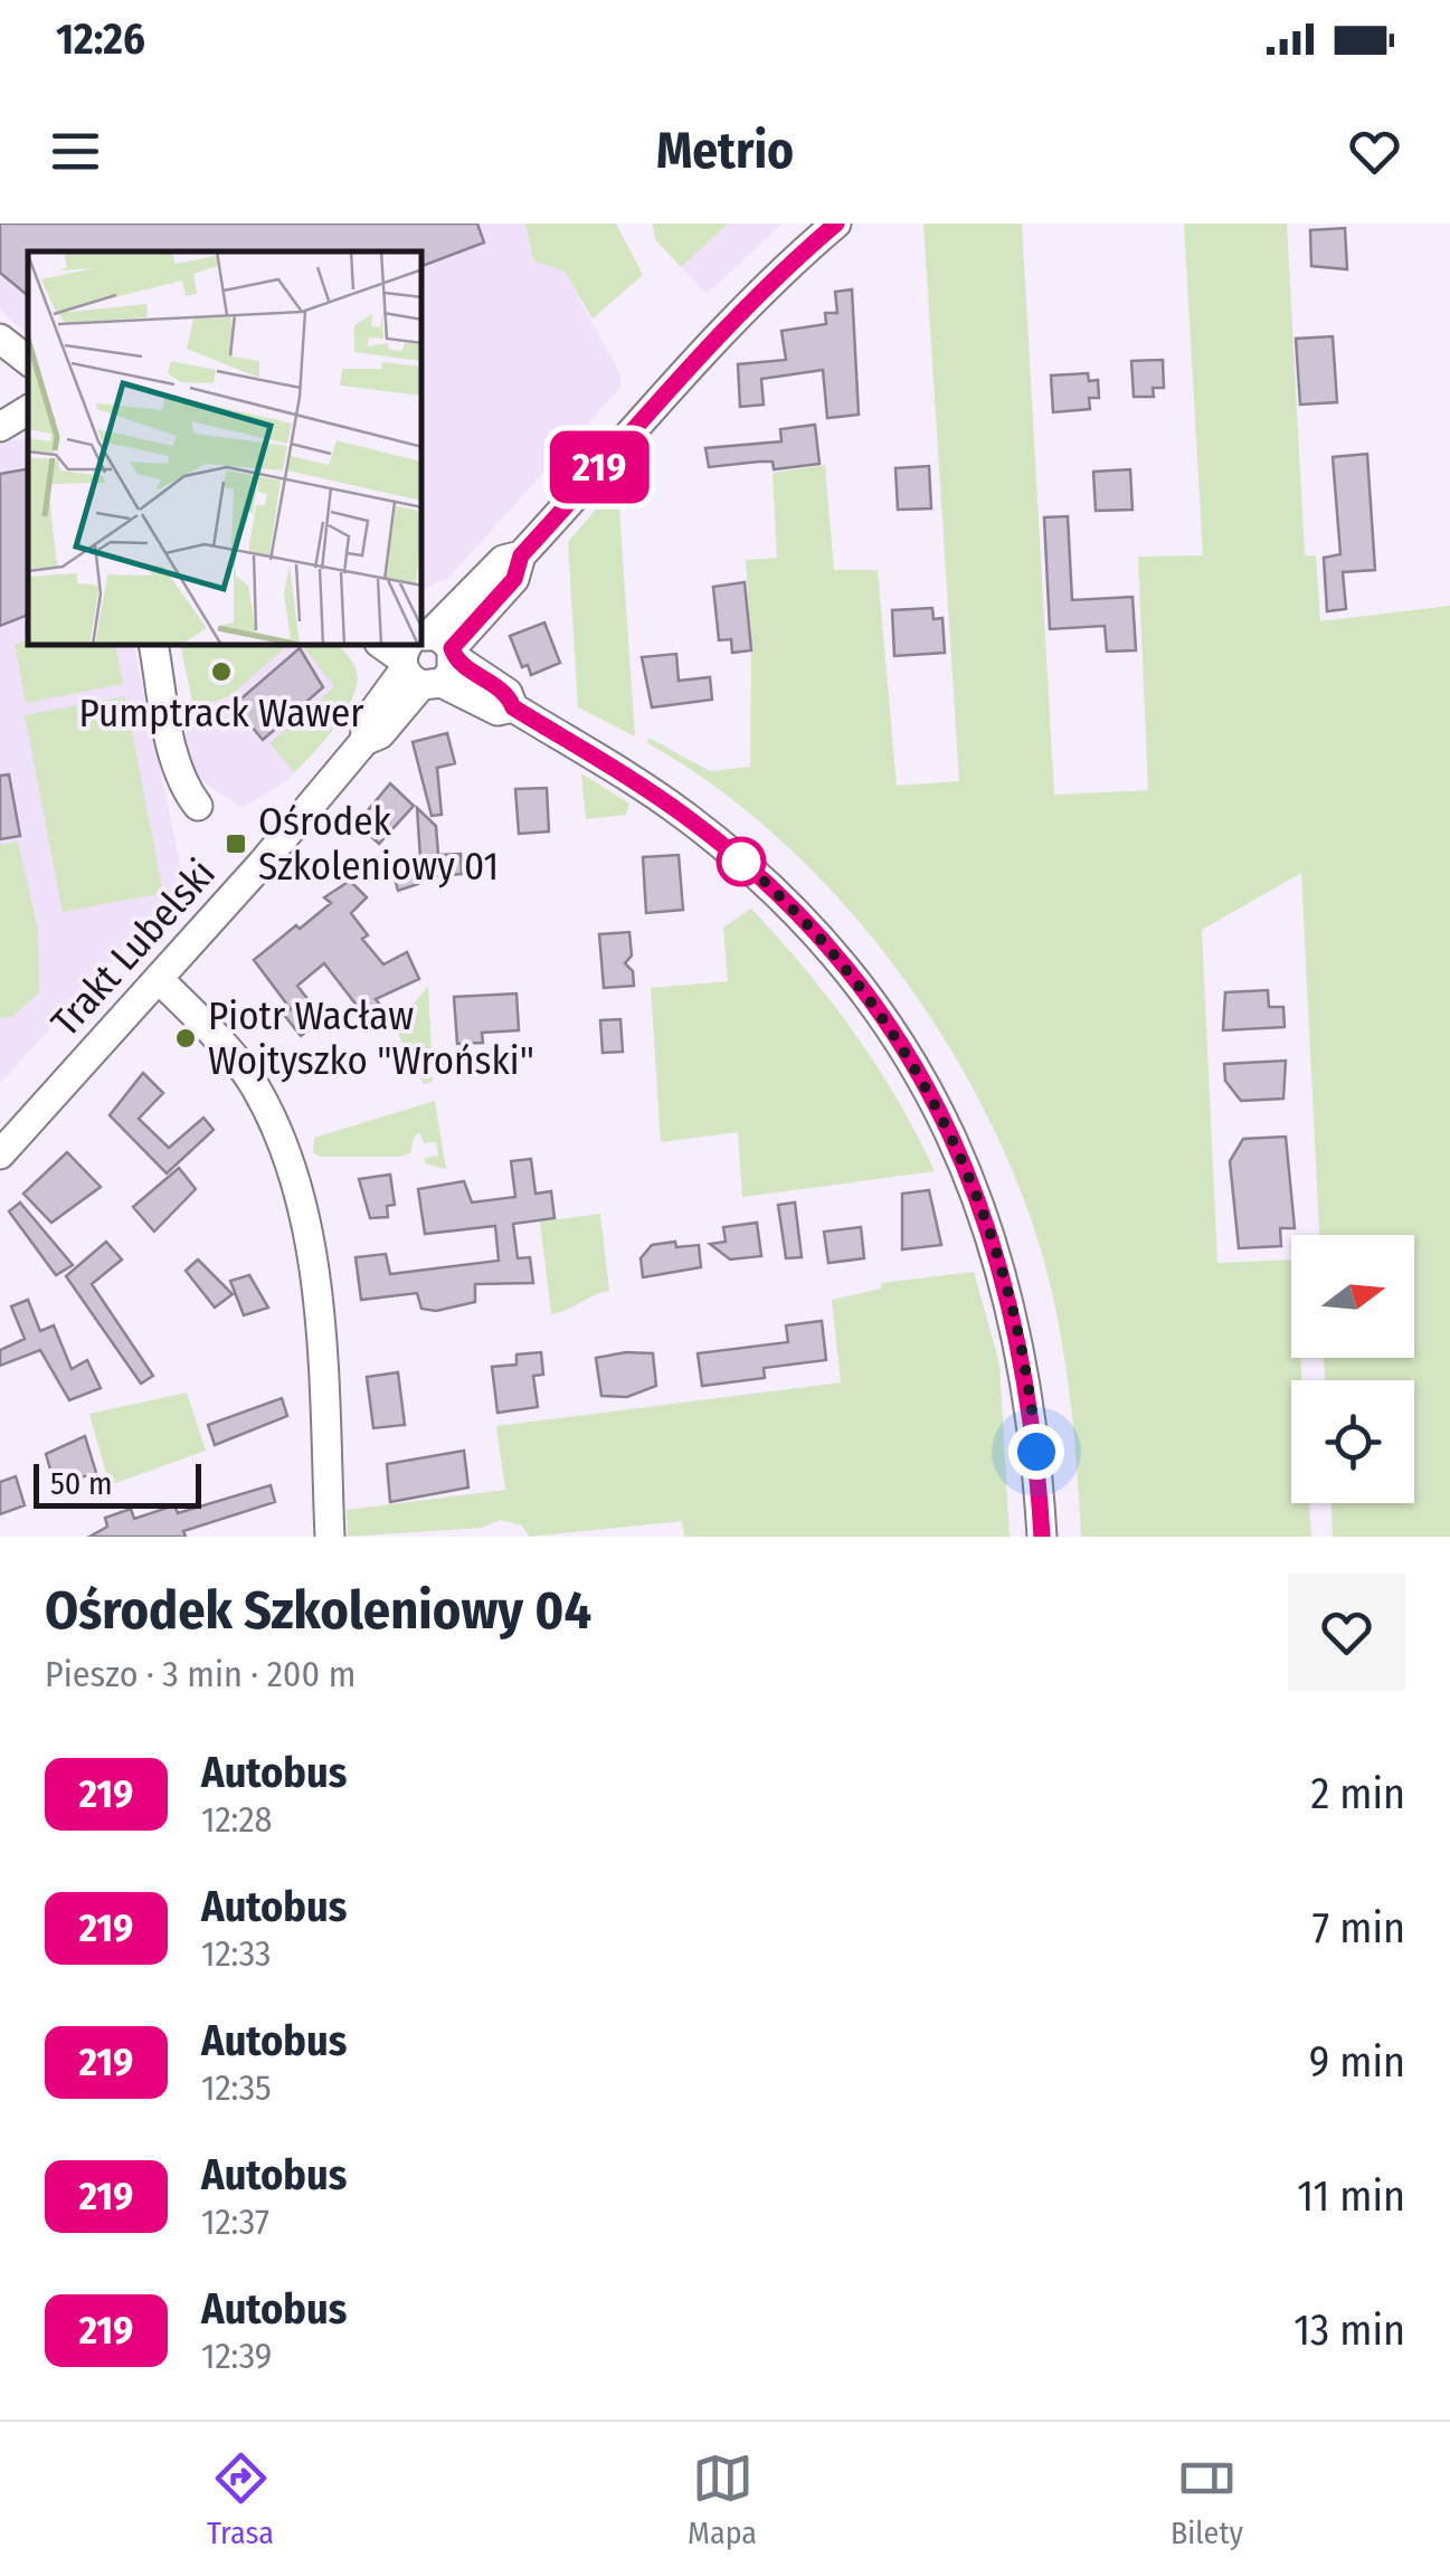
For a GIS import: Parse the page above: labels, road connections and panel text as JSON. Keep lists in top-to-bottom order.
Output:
{
  "streets": {
    "street": ["Trakt Lubelski"]
  },
  "places": {
    "other": ["Pumptrack Wawer", "Piotr Wacław Wojtyszko \"Wroński\""],
    "transit": ["Ośrodek Szkoleniowy 01"]
  },
  "lines": ["bus line 219"],
  "scale_bar": "50 m",
  "north": "right",
  "page": {
    "status": "12:26",
    "header": "Metrio",
    "on_map": "219",
    "scale": "50 m",
    "heading": ["Ośrodek Szkoleniowy 04", "Pieszo · 3 min · 200 m"],
    "list": [
      {
        "mark": "219",
        "name": "Autobus",
        "note": "12:28",
        "value": "2 min"
      },
      {
        "mark": "219",
        "name": "Autobus",
        "note": "12:33",
        "value": "7 min"
      },
      {
        "mark": "219",
        "name": "Autobus",
        "note": "12:35",
        "value": "9 min"
      },
      {
        "mark": "219",
        "name": "Autobus",
        "note": "12:37",
        "value": "11 min"
      },
      {
        "mark": "219",
        "name": "Autobus",
        "note": "12:39",
        "value": "13 min"
      }
    ],
    "tabs": ["Trasa", "Mapa", "Bilety"]
  }
}
